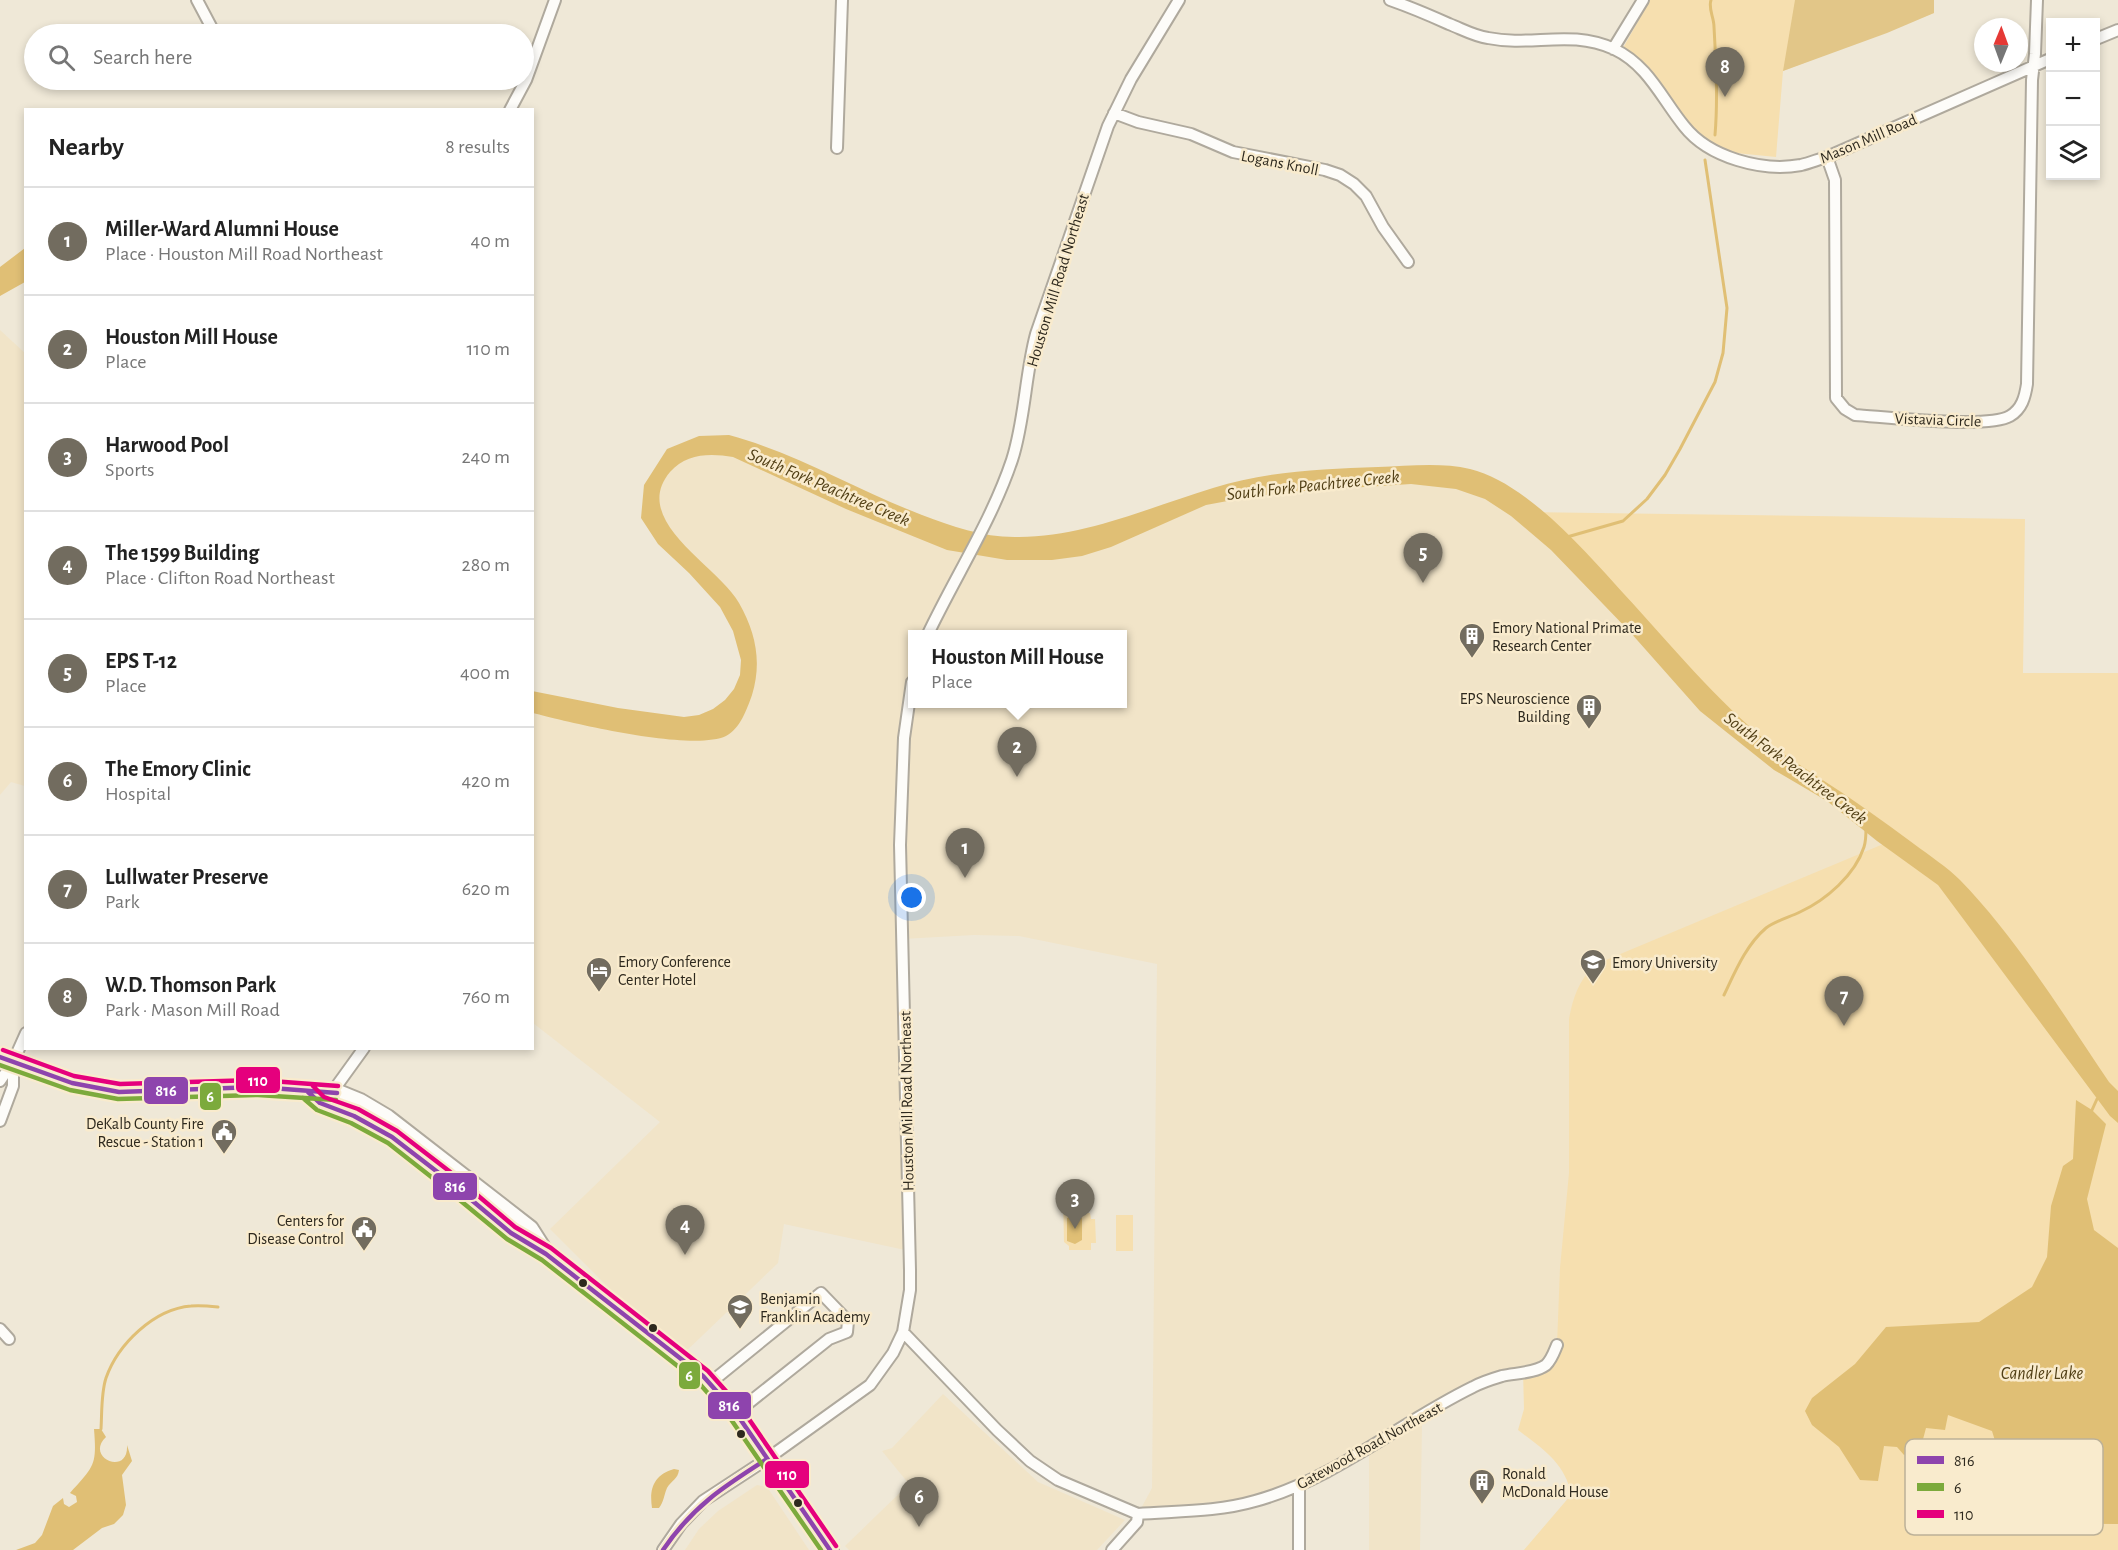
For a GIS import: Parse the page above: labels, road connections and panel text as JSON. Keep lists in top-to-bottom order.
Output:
{
  "streets": {
    "street": [
      "Mason Mill Road",
      "Logans Knoll",
      "Houston Mill Road Northeast",
      "Vistavia Circle",
      "Gatewood Road Northeast"
    ]
  },
  "crossings": [
    ["Mason Mill Road", "Vistavia Circle"],
    ["Logans Knoll", "Houston Mill Road Northeast"]
  ],
  "water": ["South Fork Peachtree Creek", "Candler Lake"],
  "places": {
    "building": ["Emory National Primate Research Center", "EPS Neuroscience Building", "Ronald McDonald House"],
    "school or university": ["Emory University", "Benjamin Franklin Academy"],
    "hotel": ["Emory Conference Center Hotel"],
    "public building": ["DeKalb County Fire Rescue - Station 1", "Centers for Disease Control"]
  },
  "lines": ["transit line 110", "transit line 816", "transit line 6"],
  "legend": ["816", "6", "110"],
  "north": "top",
  "page": {
    "map_buttons": ["+", "−"],
    "search": "Search here",
    "pins": [
      "8",
      "5",
      "2",
      "1",
      "7",
      "3",
      "4",
      "6"
    ],
    "heading": ["Nearby", "8 results"],
    "list": [
      {
        "mark": "1",
        "name": "Miller-Ward Alumni House",
        "note": "Place · Houston Mill Road Northeast",
        "value": "40 m"
      },
      {
        "mark": "2",
        "name": "Houston Mill House",
        "note": "Place",
        "value": "110 m"
      },
      {
        "mark": "3",
        "name": "Harwood Pool",
        "note": "Sports",
        "value": "240 m"
      },
      {
        "mark": "4",
        "name": "The 1599 Building",
        "note": "Place · Clifton Road Northeast",
        "value": "280 m"
      },
      {
        "mark": "5",
        "name": "EPS T-12",
        "note": "Place",
        "value": "400 m"
      },
      {
        "mark": "6",
        "name": "The Emory Clinic",
        "note": "Hospital",
        "value": "420 m"
      },
      {
        "mark": "7",
        "name": "Lullwater Preserve",
        "note": "Park",
        "value": "620 m"
      },
      {
        "mark": "8",
        "name": "W.D. Thomson Park",
        "note": "Park · Mason Mill Road",
        "value": "760 m"
      }
    ],
    "popup": ["Houston Mill House", "Place"]
  }
}
